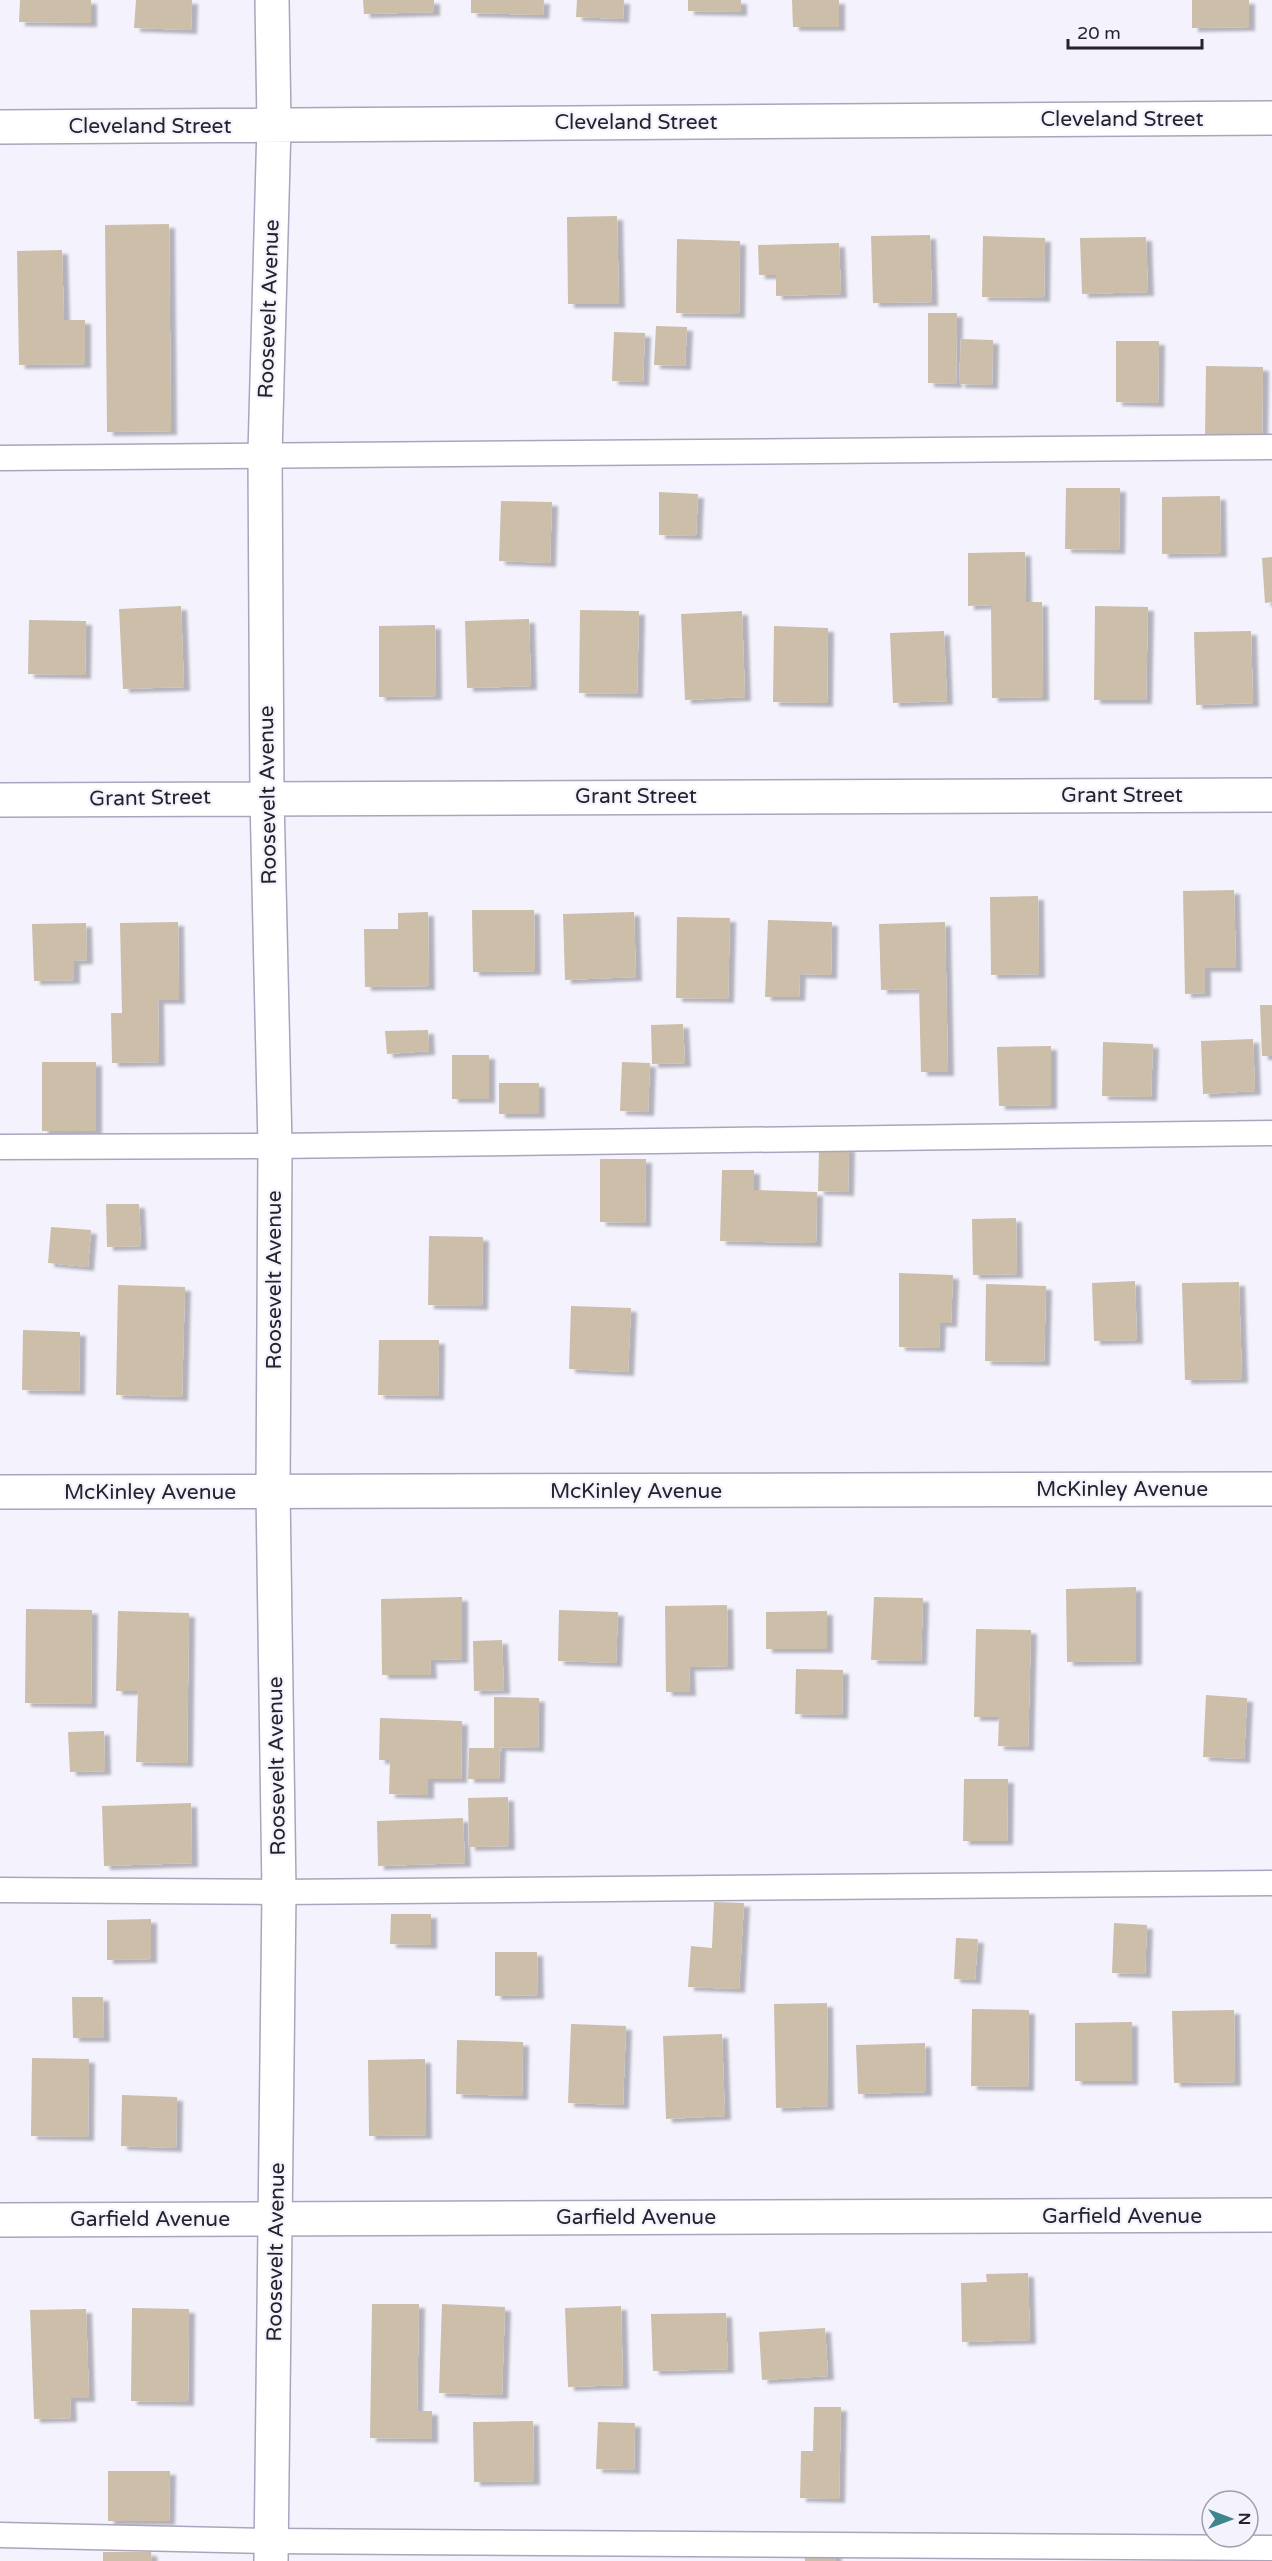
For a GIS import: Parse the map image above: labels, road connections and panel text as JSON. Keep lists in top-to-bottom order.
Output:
{
  "streets": {
    "street": [
      "Cleveland Street",
      "Roosevelt Avenue",
      "Grant Street",
      "McKinley Avenue",
      "Garfield Avenue"
    ]
  },
  "crossings": [
    ["Cleveland Street", "Roosevelt Avenue"],
    ["Roosevelt Avenue", "Grant Street"],
    ["Roosevelt Avenue", "McKinley Avenue"],
    ["Roosevelt Avenue", "Garfield Avenue"]
  ],
  "scale_bar": "20 m",
  "north": "right"
}
